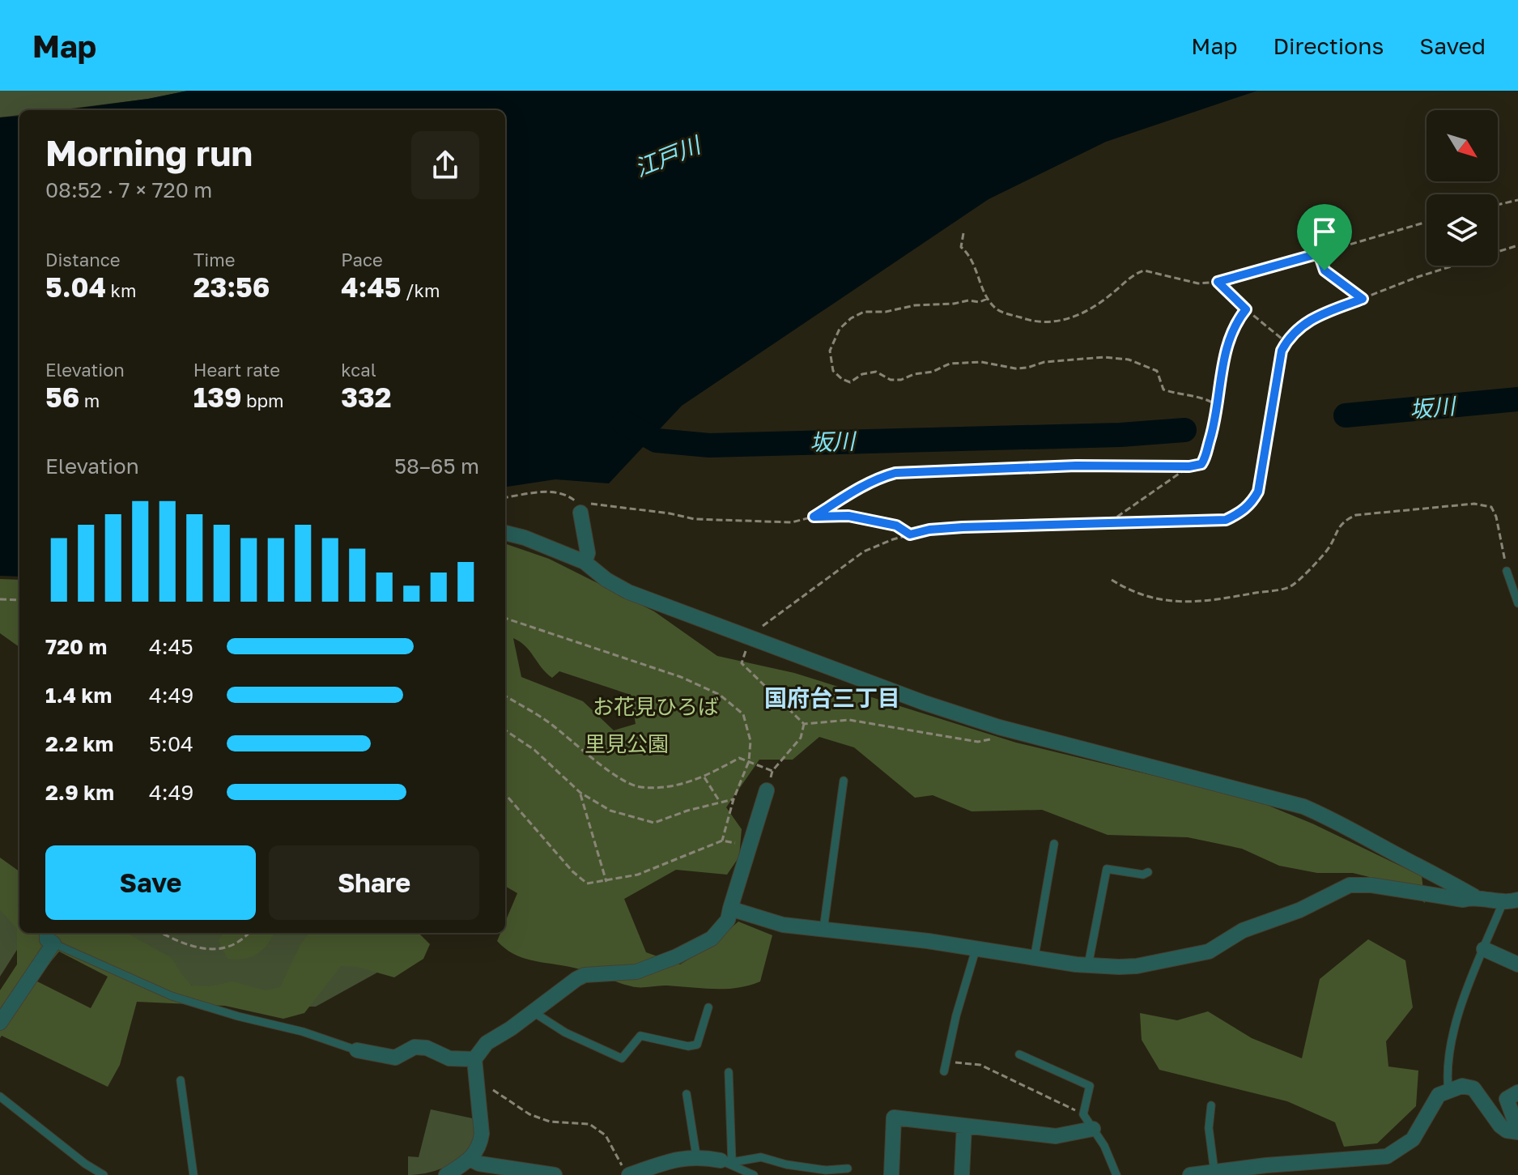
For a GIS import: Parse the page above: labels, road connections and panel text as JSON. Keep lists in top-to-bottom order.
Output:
{
  "districts": ["国府台三丁目"],
  "water": ["江戸川", "坂川"],
  "parks": ["お花見ひろば", "里見公園"],
  "north": "bottom right",
  "page": {
    "header": "Map",
    "nav": ["Map", "Directions", "Saved"],
    "heading": ["Morning run", "08:52 · 7 × 720 m"],
    "stats": [
      ["Distance", "5.04 km"],
      ["Time", "23:56"],
      ["Pace", "4:45 /km"],
      ["Elevation", "56 m"],
      ["Heart rate", "139 bpm"],
      ["kcal", "332"]
    ],
    "chart": ["Elevation", "58–65 m"],
    "list": [
      {
        "name": "720 m",
        "note": "4:45"
      },
      {
        "name": "1.4 km",
        "note": "4:49"
      },
      {
        "name": "2.2 km",
        "note": "5:04"
      },
      {
        "name": "2.9 km",
        "note": "4:49"
      }
    ],
    "buttons": ["Save", "Share"]
  }
}
